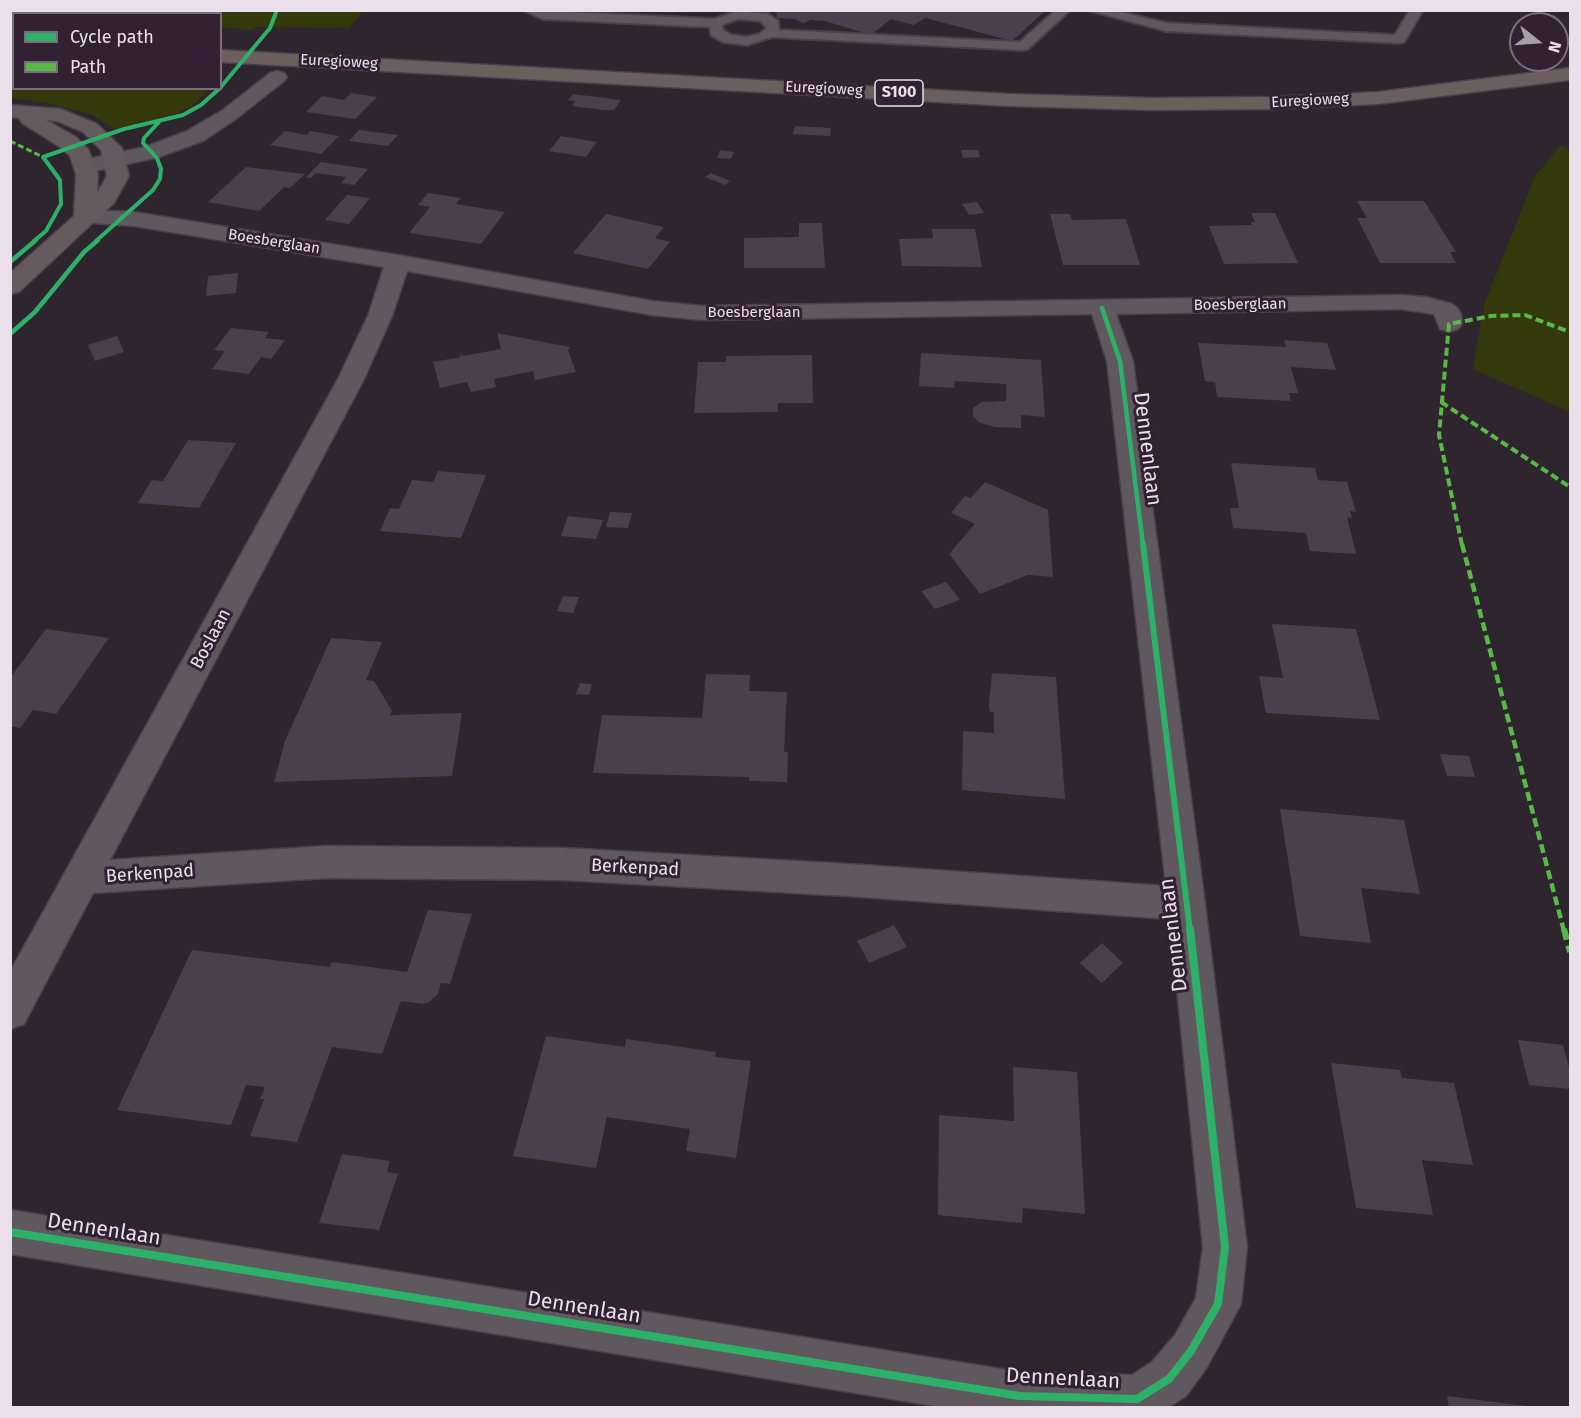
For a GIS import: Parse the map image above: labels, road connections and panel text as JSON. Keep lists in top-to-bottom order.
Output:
{
  "streets": {
    "main road": ["Euregioweg", "S100"],
    "street": [
      "Boesberglaan",
      "Dennenlaan",
      "Boslaan",
      "Berkenpad"
    ]
  },
  "crossings": [
    ["Boesberglaan", "Dennenlaan"],
    ["Boesberglaan", "Boslaan"],
    ["Dennenlaan", "Berkenpad"],
    ["Boslaan", "Berkenpad"]
  ],
  "legend": ["Cycle path", "Path"],
  "north": "right"
}
